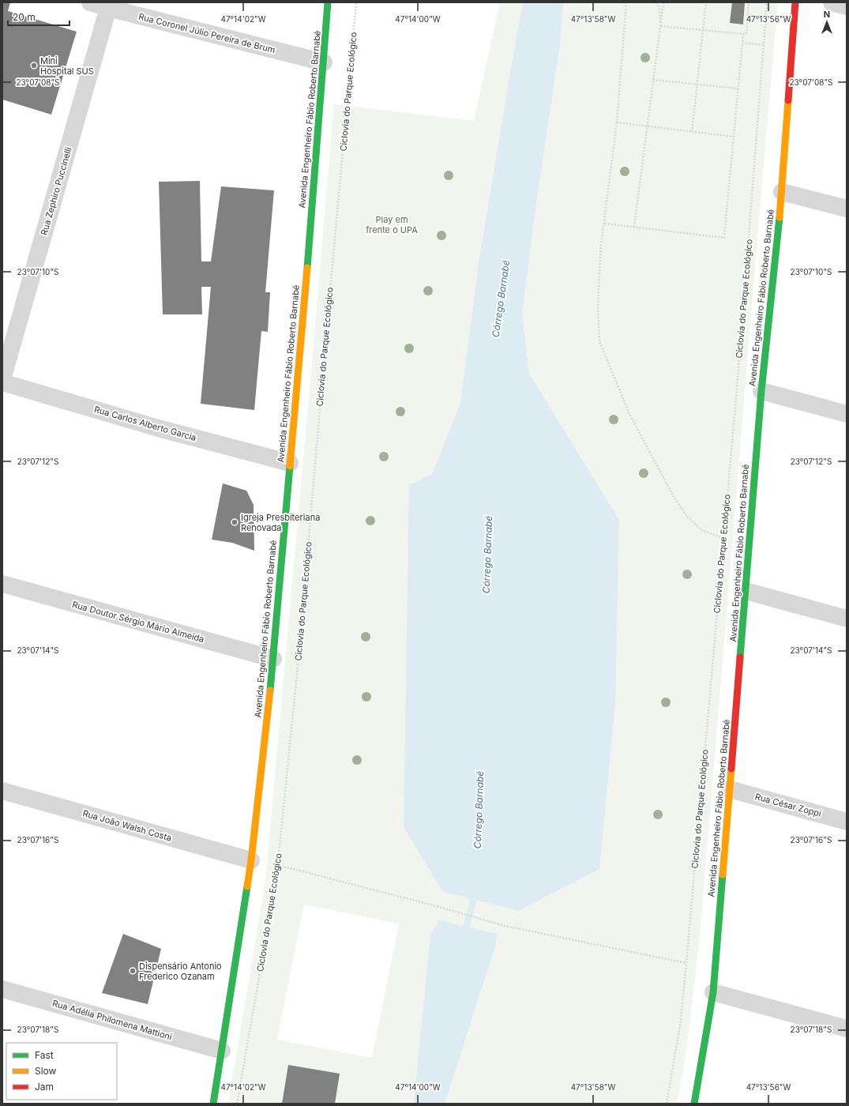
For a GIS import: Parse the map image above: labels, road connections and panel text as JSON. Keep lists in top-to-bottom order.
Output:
{
  "streets": {
    "main road": ["Avenida Engenheiro Fábio Roberto Barnabé"],
    "street": [
      "Rua Coronel Júlio Pereira de Brum",
      "Rua Zephiro Puccinelli",
      "Rua Carlos Alberto Garcia",
      "Rua Doutor Sérgio Mário Almeida",
      "Rua César Zoppi",
      "Rua João Walsh Costa",
      "Rua Adélia Philomena Mattioni"
    ],
    "path": ["Ciclovia do Parque Ecológico"]
  },
  "crossings": [
    ["Rua Coronel Júlio Pereira de Brum", "Avenida Engenheiro Fábio Roberto Barnabé"],
    ["Rua Coronel Júlio Pereira de Brum", "Rua Zephiro Puccinelli"],
    ["Avenida Engenheiro Fábio Roberto Barnabé", "Rua Carlos Alberto Garcia"],
    ["Avenida Engenheiro Fábio Roberto Barnabé", "Rua Doutor Sérgio Mário Almeida"],
    ["Avenida Engenheiro Fábio Roberto Barnabé", "Rua César Zoppi"],
    ["Avenida Engenheiro Fábio Roberto Barnabé", "Rua João Walsh Costa"],
    ["Avenida Engenheiro Fábio Roberto Barnabé", "Rua Adélia Philomena Mattioni"]
  ],
  "water": ["Córrego Barnabé"],
  "parks": ["Play em frente o UPA"],
  "places": ["Mini Hospital SUS", "Igreja Presbiteriana Renovada", "Dispensário Antonio Frederico Ozanam"],
  "legend": ["Fast", "Slow", "Jam"],
  "scale_bar": "20 m",
  "north": "top",
  "coordinates": [
    "47°14'02\"W",
    "47°14'00\"W",
    "47°13'58\"W",
    "47°13'56\"W",
    "23°07'08\"S",
    "23°07'10\"S",
    "23°07'12\"S",
    "23°07'14\"S",
    "23°07'16\"S",
    "23°07'18\"S"
  ]
}
